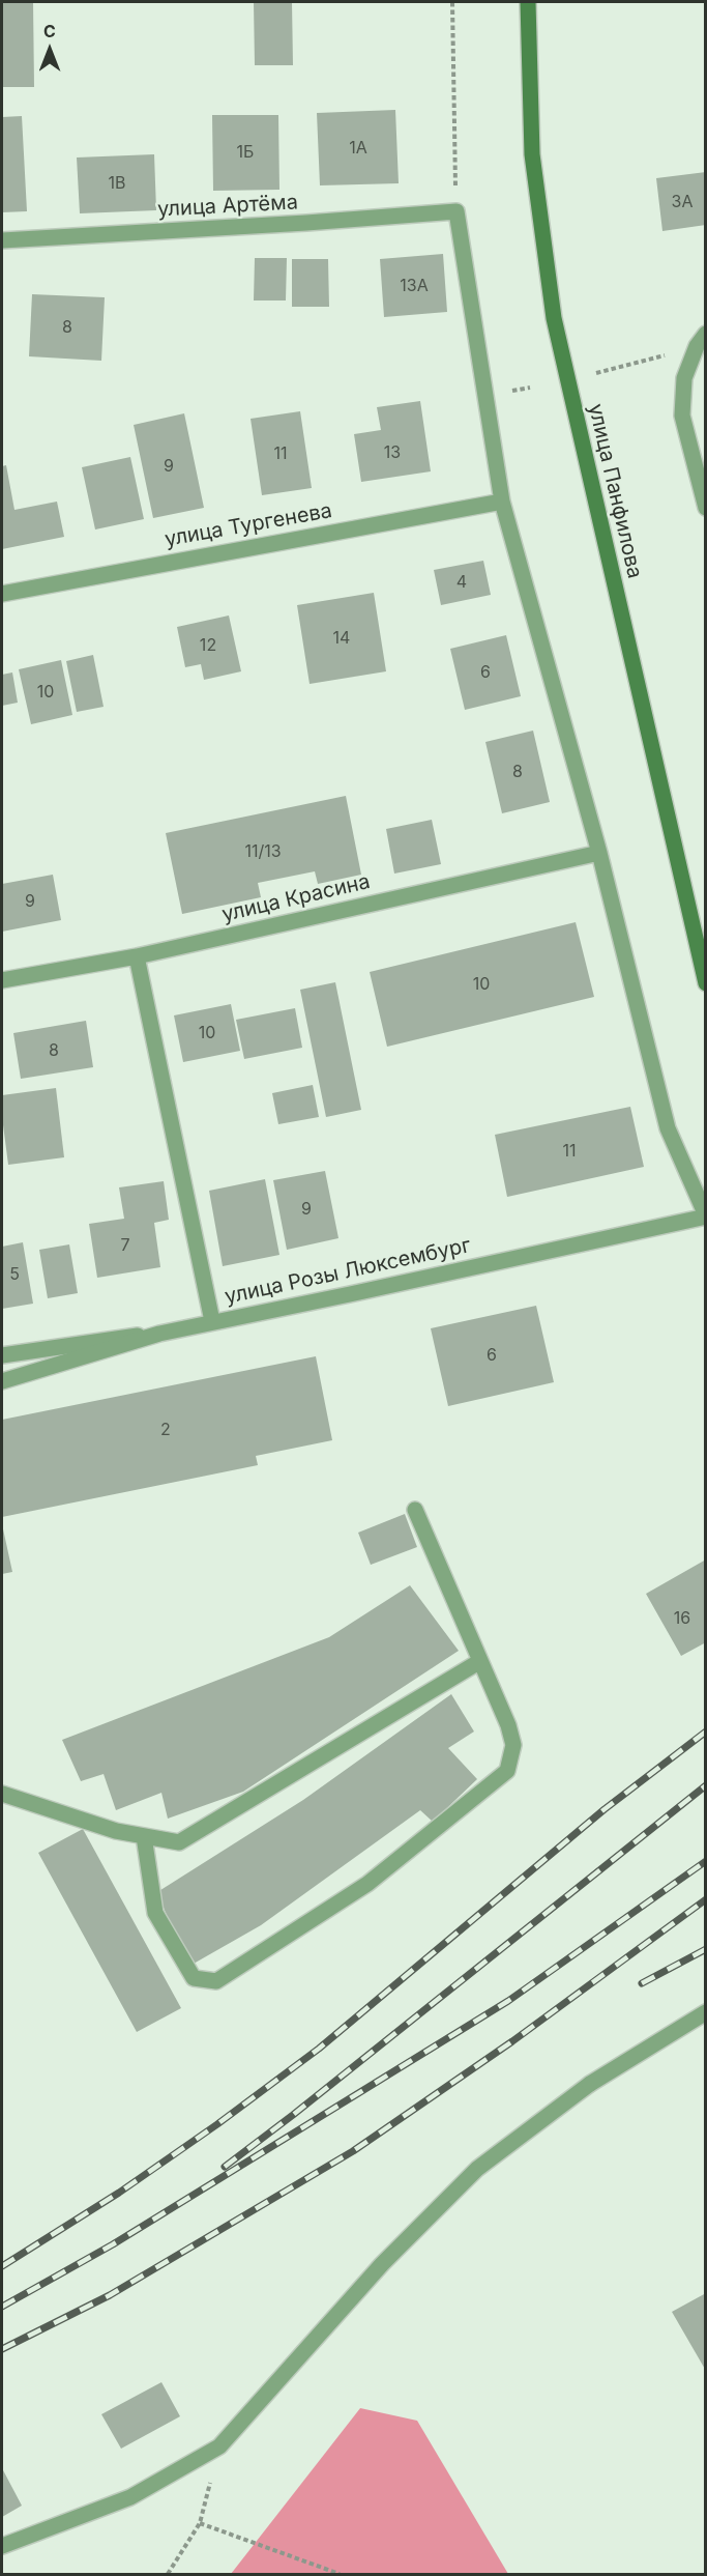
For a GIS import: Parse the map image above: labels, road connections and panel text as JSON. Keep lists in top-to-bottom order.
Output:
{
  "streets": {
    "main road": ["улица Панфилова"],
    "street": [
      "улица Артёма",
      "улица Тургенева",
      "улица Красина",
      "улица Розы Люксембург"
    ]
  },
  "house_numbers": [
    "1А",
    "1Б",
    "1В",
    "3А",
    "13А",
    "8",
    "13",
    "11",
    "9",
    "4",
    "14",
    "12",
    "6",
    "10",
    "8",
    "11/13",
    "9",
    "10",
    "10",
    "8",
    "11",
    "9",
    "7",
    "5",
    "6",
    "2",
    "16"
  ],
  "north": "top"
}
